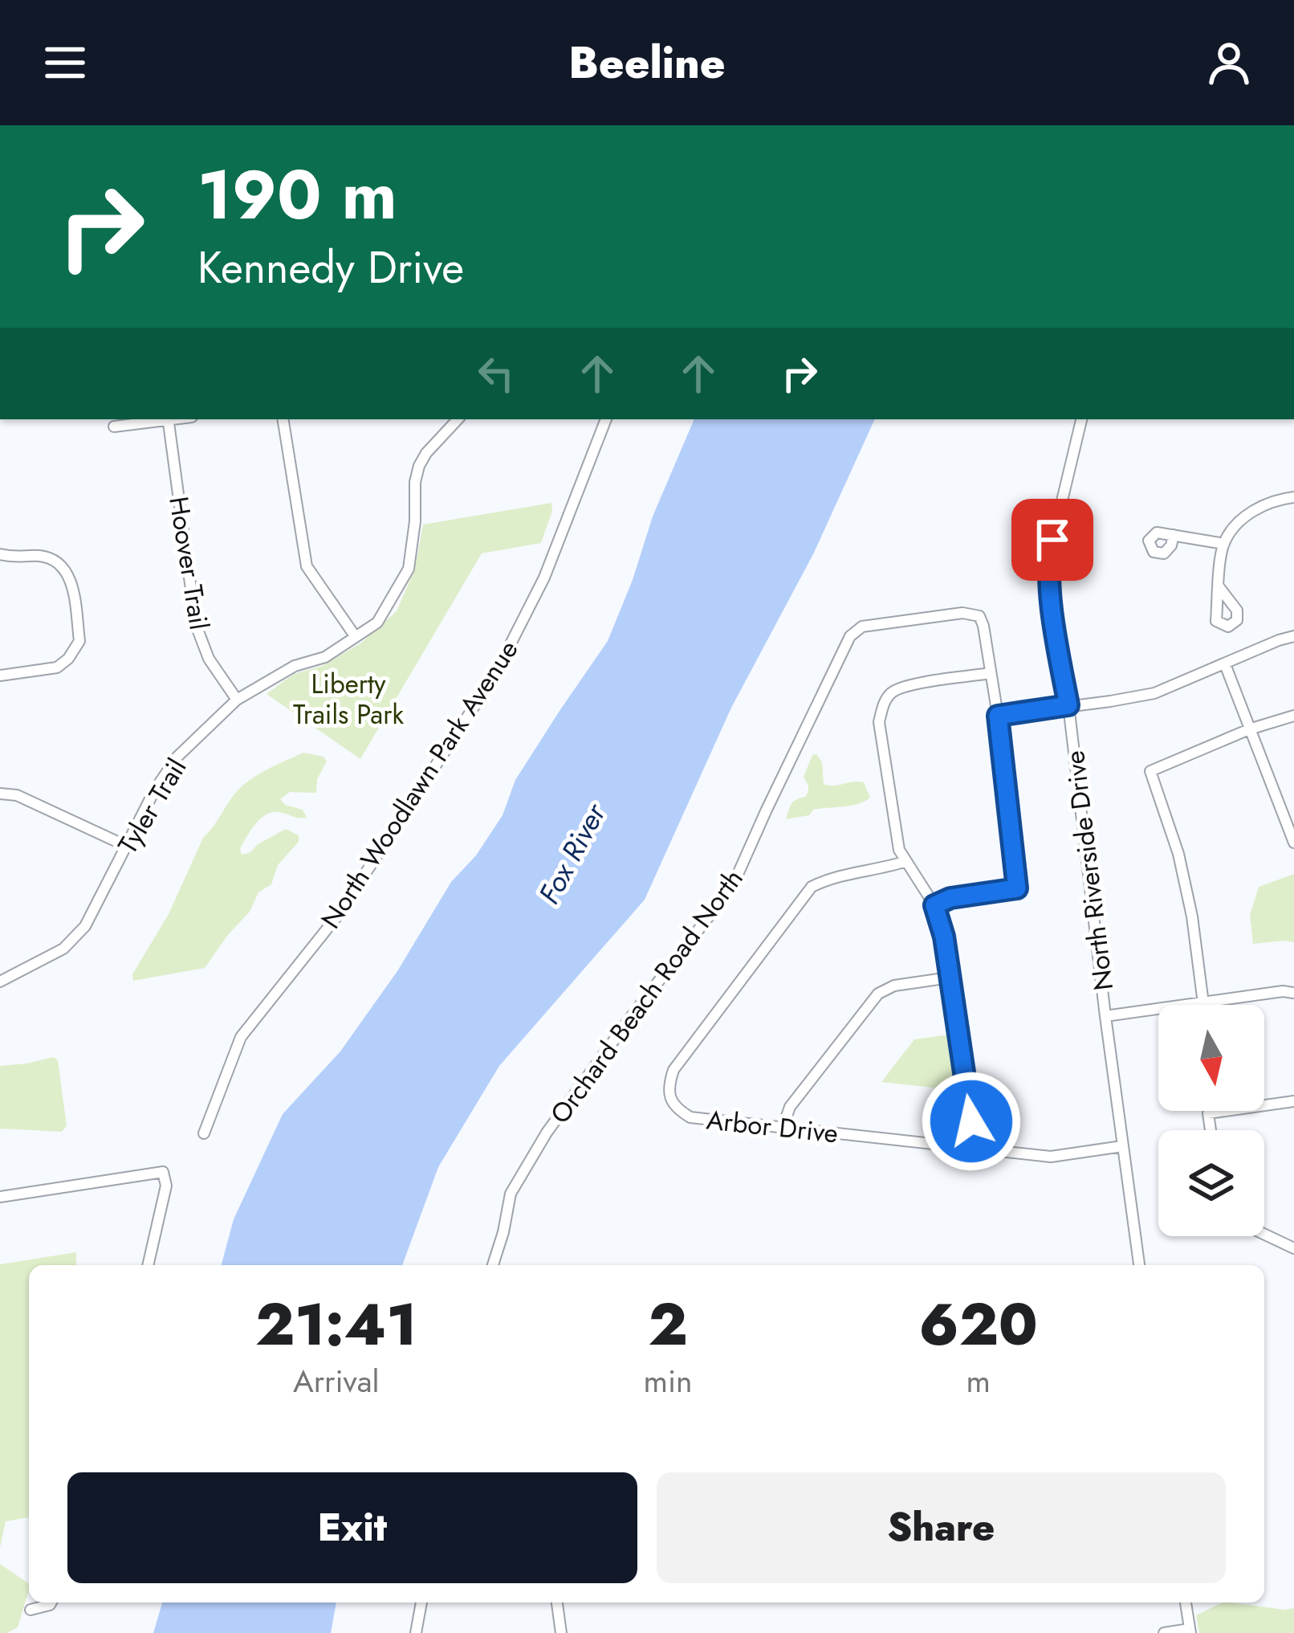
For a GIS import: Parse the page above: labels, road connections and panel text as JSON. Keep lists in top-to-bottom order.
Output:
{
  "streets": {
    "street": [
      "Hoover Trail",
      "North Woodlawn Park Avenue",
      "Tyler Trail",
      "North Riverside Drive",
      "Orchard Beach Road North",
      "Arbor Drive"
    ]
  },
  "crossings": [
    ["Hoover Trail", "Tyler Trail"],
    ["North Riverside Drive", "Arbor Drive"]
  ],
  "water": ["Fox River"],
  "parks": ["Liberty Trails Park"],
  "north": "bottom",
  "page": {
    "header": "Beeline",
    "turn": ["190 m", "Kennedy Drive"],
    "eta": [
      "21:41",
      "Arrival",
      "2",
      "min",
      "620",
      "m"
    ],
    "buttons": ["Exit", "Share"]
  }
}
